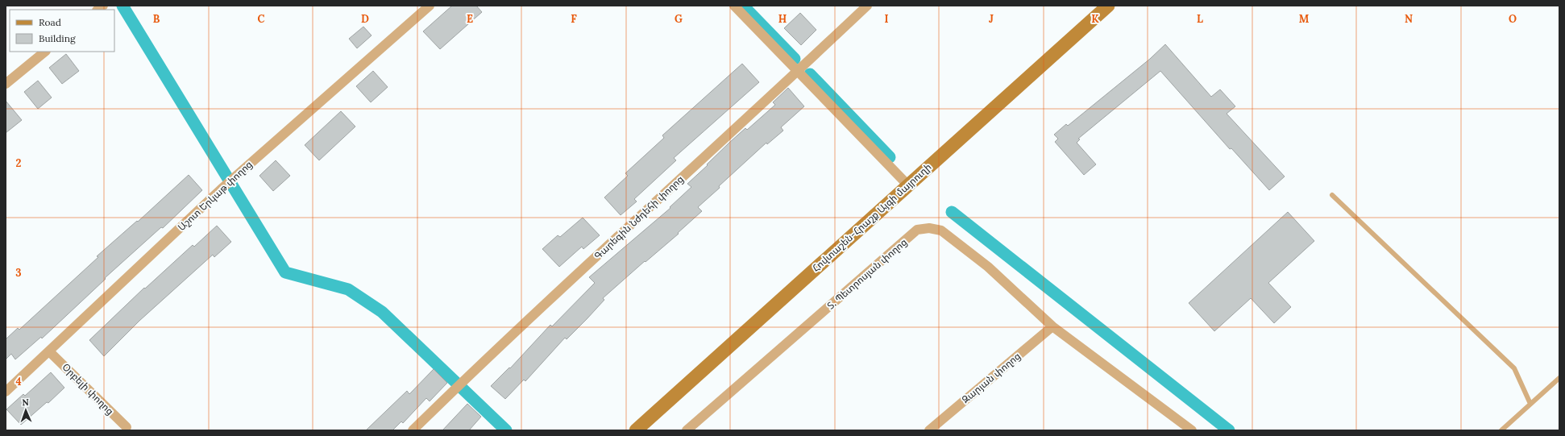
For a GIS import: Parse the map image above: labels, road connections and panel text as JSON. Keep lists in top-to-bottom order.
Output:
{
  "streets": {
    "street": [
      "Աշոտ Երկաթ փողոց",
      "Գարեգին Նժդեհի փողոց",
      "Հովտաշեն-Հրաշք Այգի մայրուղի",
      "Տ. Պետրոսյան փողոց",
      "Զարյան փողոց",
      "Օրբելի փողոց"
    ]
  },
  "crossings": [
    ["Աշոտ Երկաթ փողոց", "Օրբելի փողոց"],
    ["Տ. Պետրոսյան փողոց", "Զարյան փողոց"]
  ],
  "legend": ["Road", "Building"],
  "north": "top",
  "grid": {
    "columns": [
      "B",
      "C",
      "D",
      "E",
      "F",
      "G",
      "H",
      "I",
      "J",
      "K",
      "L",
      "M",
      "N",
      "O"
    ],
    "rows": ["2", "3", "4"]
  }
}
